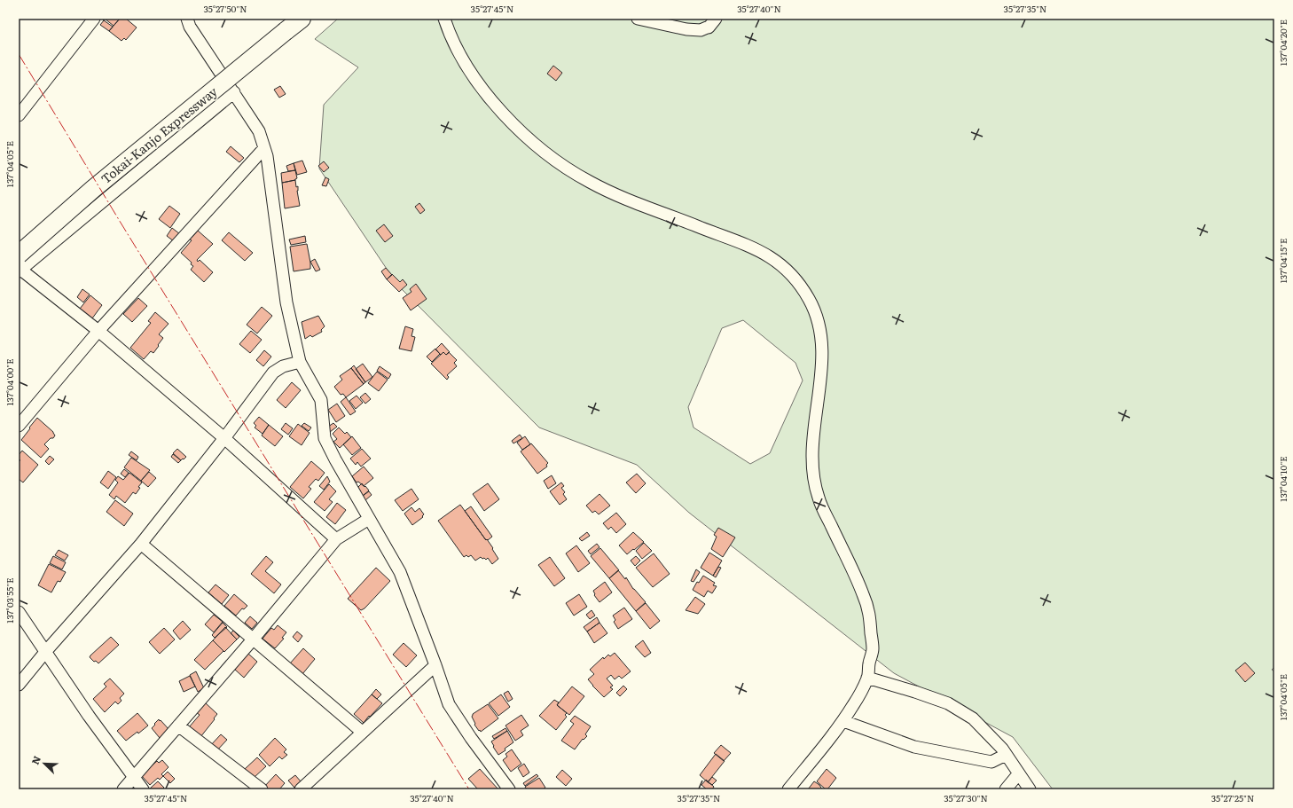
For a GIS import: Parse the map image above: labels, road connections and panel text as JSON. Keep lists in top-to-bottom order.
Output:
{
  "streets": {
    "highway": ["Tokai-Kanjo Expressway"]
  },
  "north": "top left",
  "coordinates": [
    "35°27'50\"N",
    "35°27'45\"N",
    "35°27'40\"N",
    "35°27'35\"N",
    "137°04'20\"E",
    "137°04'05\"E",
    "137°04'15\"E",
    "137°04'00\"E",
    "137°04'10\"E",
    "137°03'55\"E",
    "35°27'30\"N",
    "35°27'25\"N"
  ]
}
